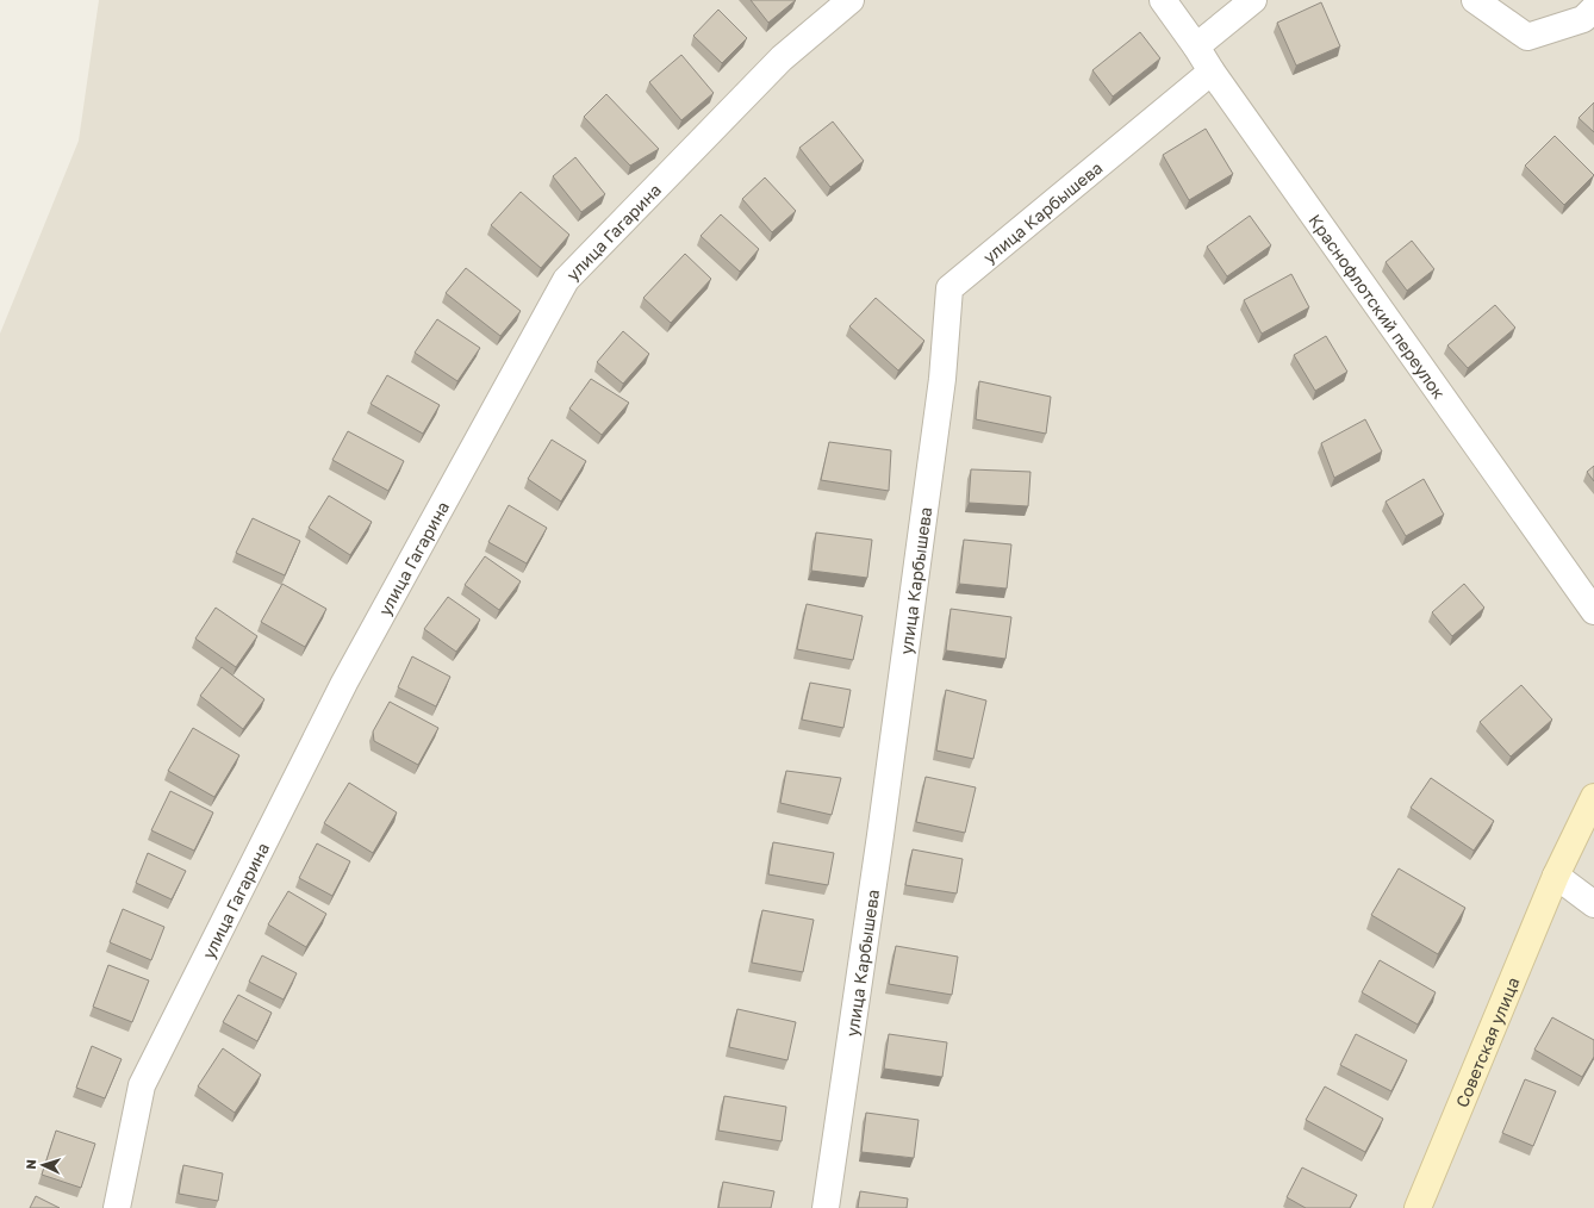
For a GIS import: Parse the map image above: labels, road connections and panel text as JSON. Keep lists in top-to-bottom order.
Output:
{
  "streets": {
    "street": [
      "улица Карбышева",
      "улица Гагарина",
      "Краснофлотский переулок",
      "Советская улица"
    ]
  },
  "crossings": [
    ["улица Карбышева", "Краснофлотский переулок"]
  ],
  "north": "left"
}
